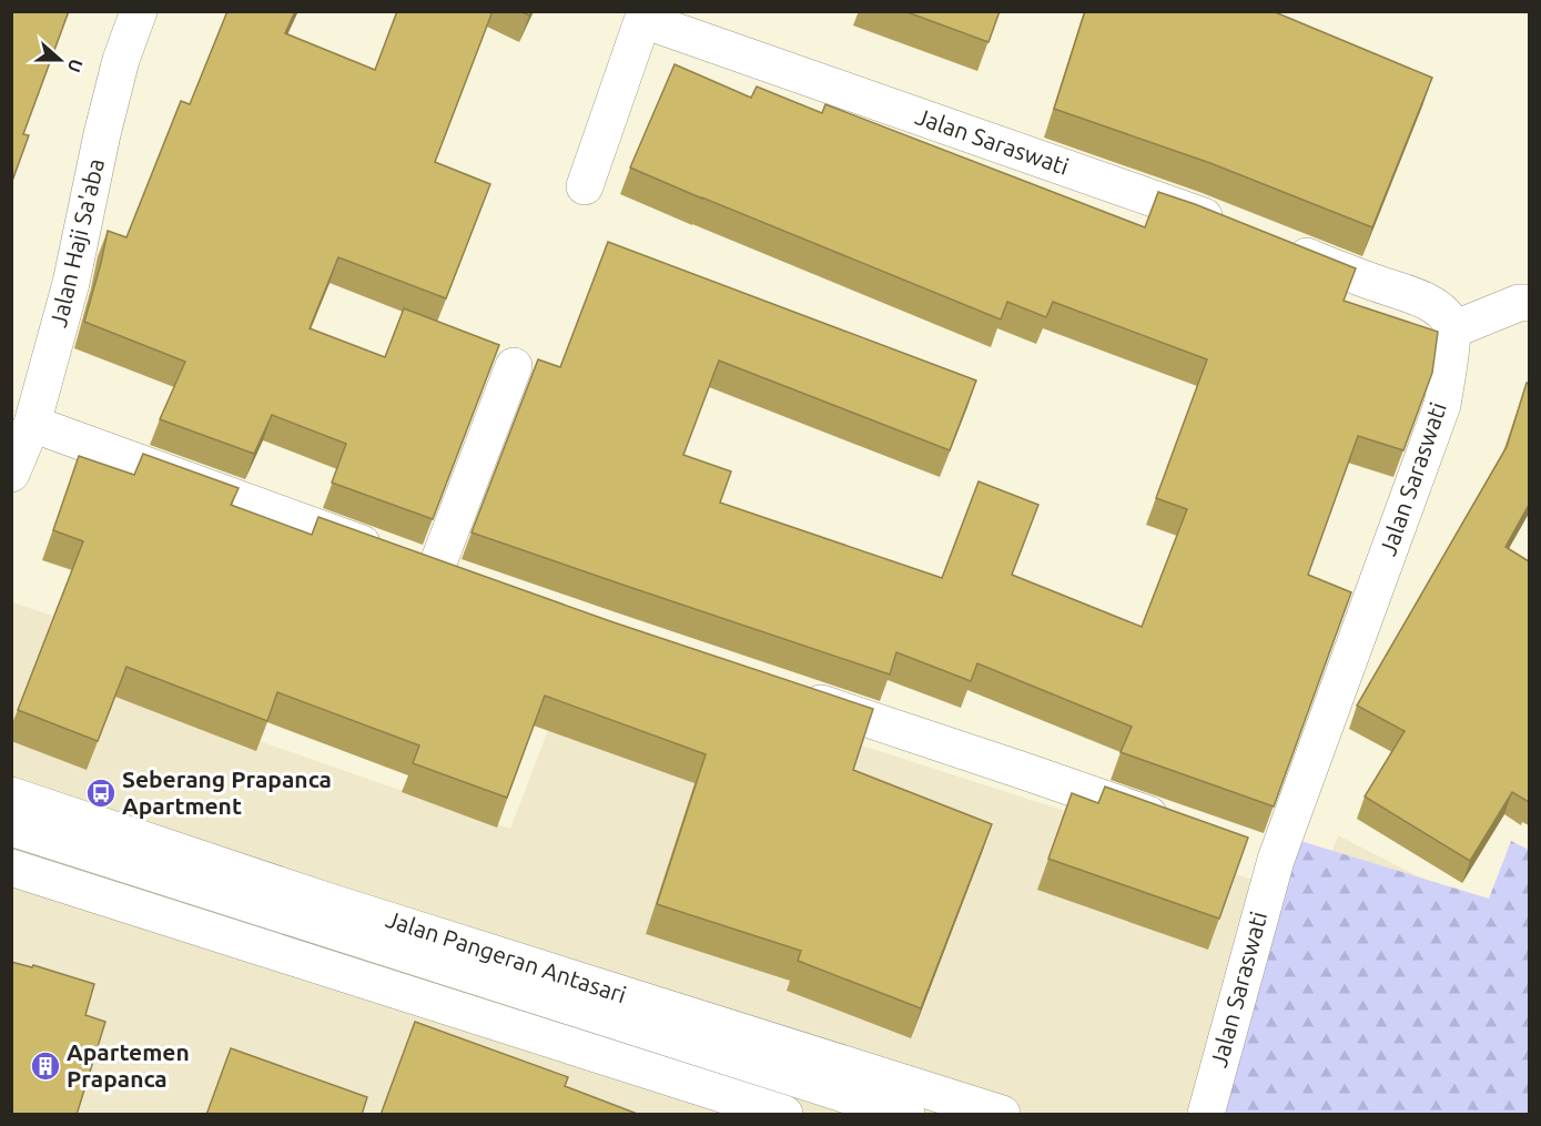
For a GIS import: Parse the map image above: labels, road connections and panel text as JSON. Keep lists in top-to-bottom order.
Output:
{
  "streets": {
    "main road": ["Jalan Saraswati", "Jalan Haji Sa'aba", "Jalan Pangeran Antasari"]
  },
  "places": {
    "bus stop": ["Seberang Prapanca Apartment"],
    "building": ["Apartemen Prapanca"]
  },
  "north": "right"
}
